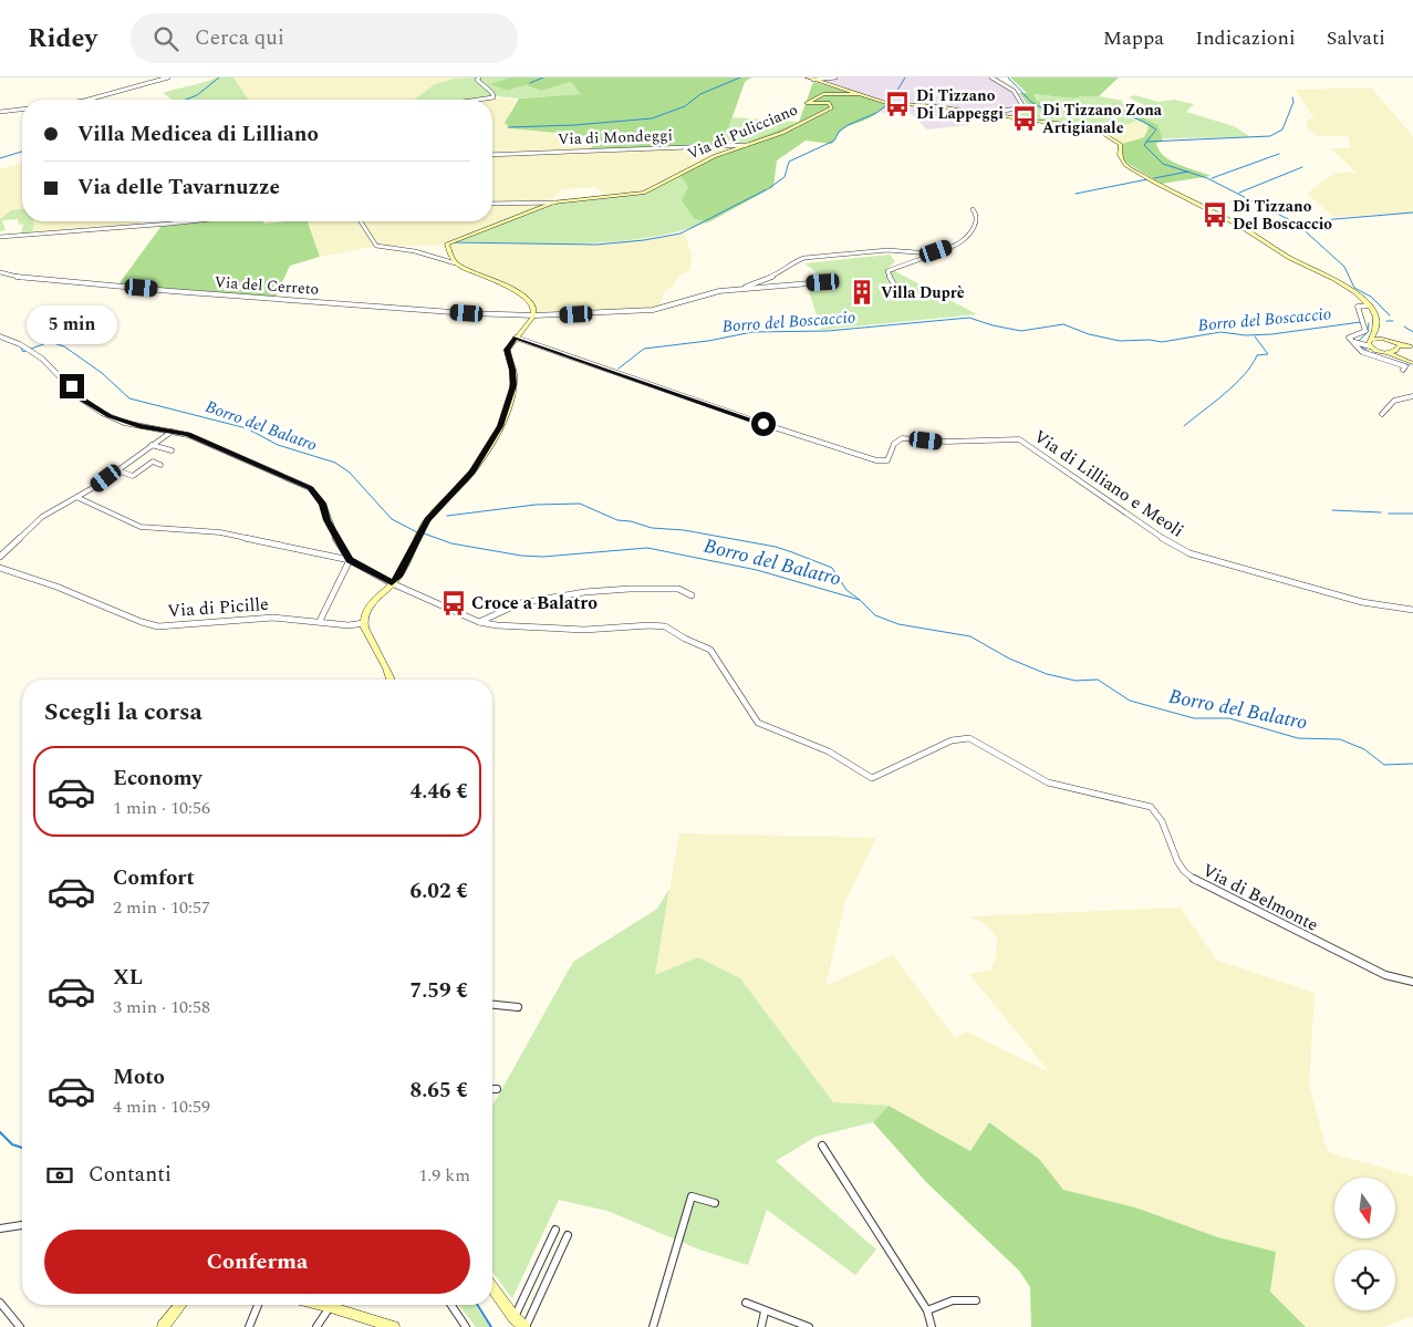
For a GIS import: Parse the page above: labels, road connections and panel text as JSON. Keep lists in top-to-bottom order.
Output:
{
  "streets": {
    "street": [
      "Via di Pulicciano",
      "Via di Mondeggi",
      "Via del Cerreto",
      "Via di Lilliano e Meoli",
      "Via di Picille",
      "Via di Belmonte"
    ]
  },
  "crossings": [
    ["Via di Pulicciano", "Via di Mondeggi"]
  ],
  "water": ["Borro del Boscaccio", "Borro del Balatro"],
  "places": {
    "bus stop": [
      "Di Tizzano Di Lappeggi",
      "Di Tizzano Zona Artigianale",
      "Di Tizzano Del Boscaccio",
      "Croce a Balatro"
    ],
    "building": ["Villa Duprè"]
  },
  "north": "bottom",
  "page": {
    "header": "Ridey",
    "search": "Cerca qui",
    "nav": ["Mappa", "Indicazioni", "Salvati"],
    "banner": ["Villa Medicea di Lilliano", "Via delle Tavarnuzze"],
    "bubble": "5 min",
    "heading": "Scegli la corsa",
    "list": [
      {
        "name": "Economy",
        "note": "1 min · 10:56",
        "value": "4.46 €"
      },
      {
        "name": "Comfort",
        "note": "2 min · 10:57",
        "value": "6.02 €"
      },
      {
        "name": "XL",
        "note": "3 min · 10:58",
        "value": "7.59 €"
      },
      {
        "name": "Moto",
        "note": "4 min · 10:59",
        "value": "8.65 €"
      }
    ],
    "pay": ["Contanti", "1.9 km"],
    "buttons": "Conferma"
  }
}
